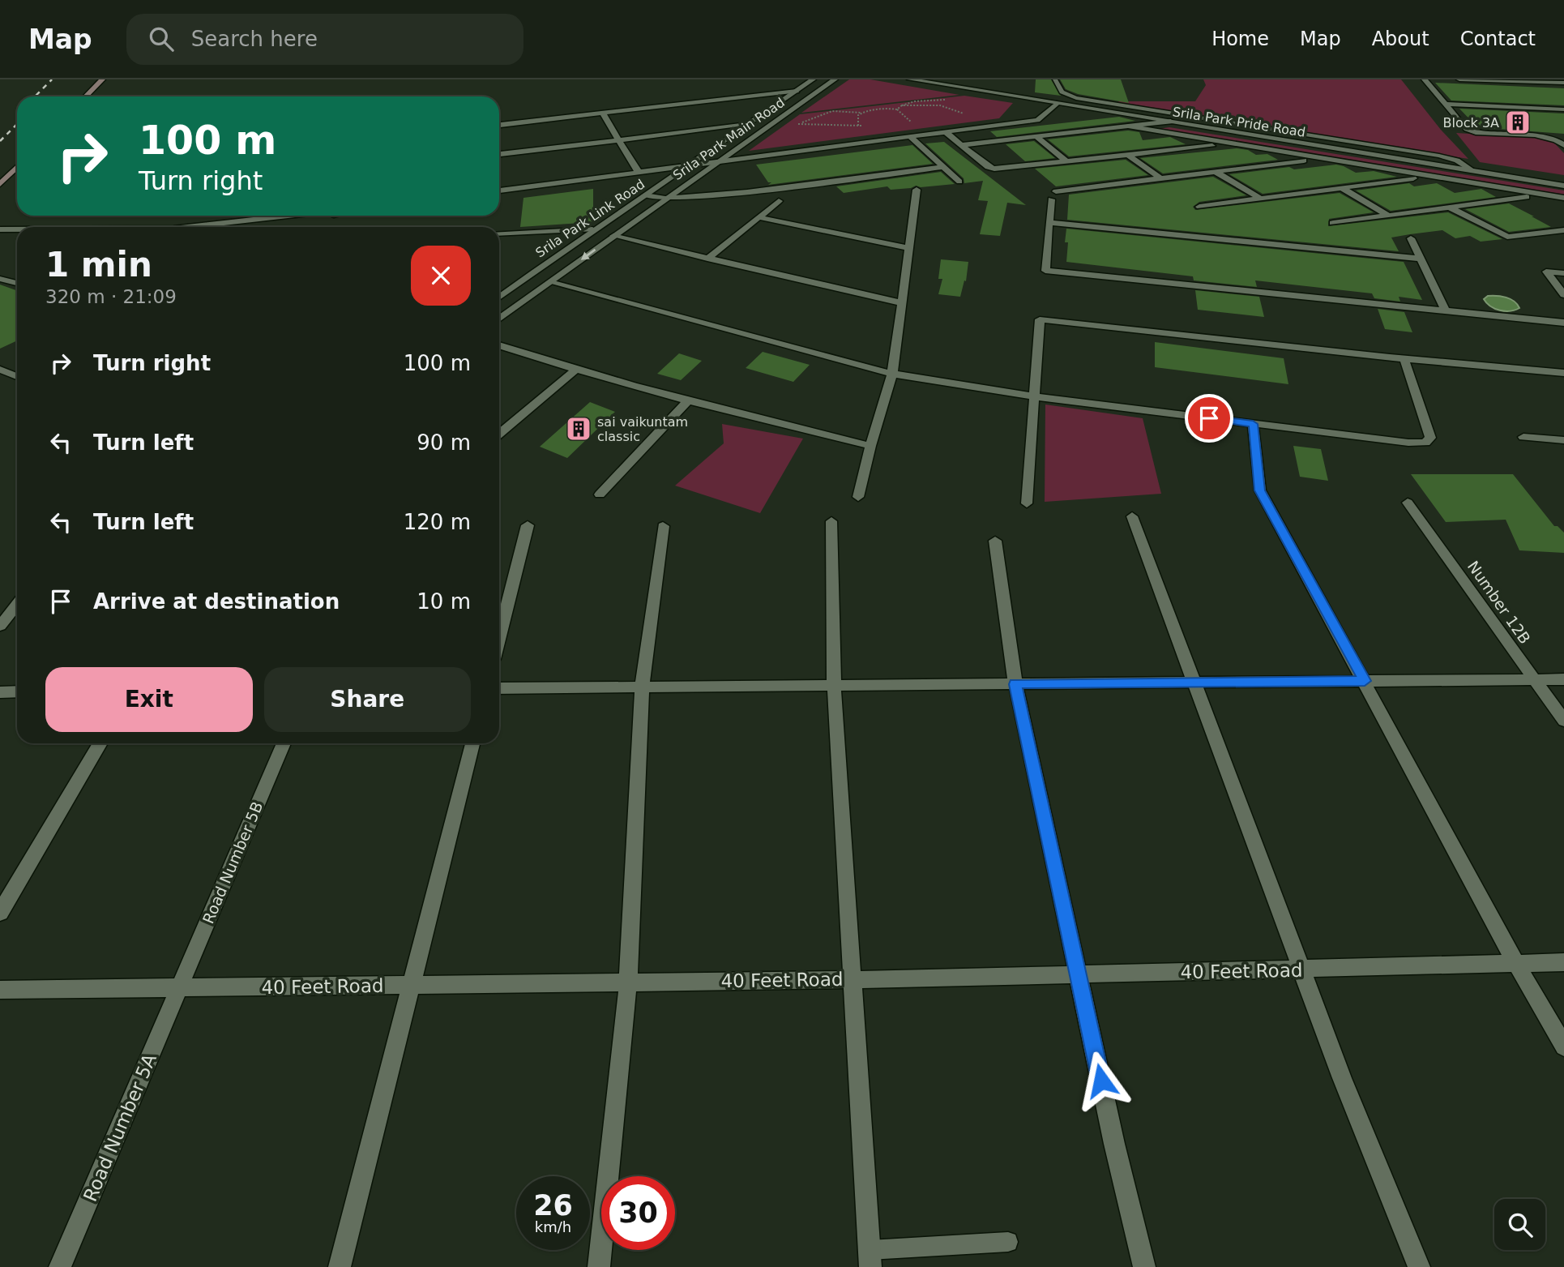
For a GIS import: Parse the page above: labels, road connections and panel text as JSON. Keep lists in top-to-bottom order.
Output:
{
  "streets": {
    "street": [
      "Srila Park Pride Road",
      "Srila Park Main Road",
      "Srila Park Link Road",
      "Number 12B",
      "Road Number 5B",
      "40 Feet Road",
      "Road Number 5A"
    ]
  },
  "crossings": [
    ["Srila Park Main Road", "Srila Park Link Road"],
    ["Road Number 5B", "40 Feet Road"],
    ["Road Number 5B", "Road Number 5A"],
    ["40 Feet Road", "Road Number 5A"]
  ],
  "places": {
    "building": ["Block 3A", "sai vaikuntam classic"]
  },
  "page": {
    "header": "Map",
    "search": "Search here",
    "nav": [
      "Home",
      "Map",
      "About",
      "Contact"
    ],
    "turn": ["100 m", "Turn right"],
    "heading": ["1 min", "320 m · 21:09"],
    "list": [
      {
        "name": "Turn right",
        "value": "100 m"
      },
      {
        "name": "Turn left",
        "value": "90 m"
      },
      {
        "name": "Turn left",
        "value": "120 m"
      },
      {
        "name": "Arrive at destination",
        "value": "10 m"
      }
    ],
    "buttons": ["Exit", "Share"],
    "speed": "26 km/h",
    "limit": "30"
  }
}
